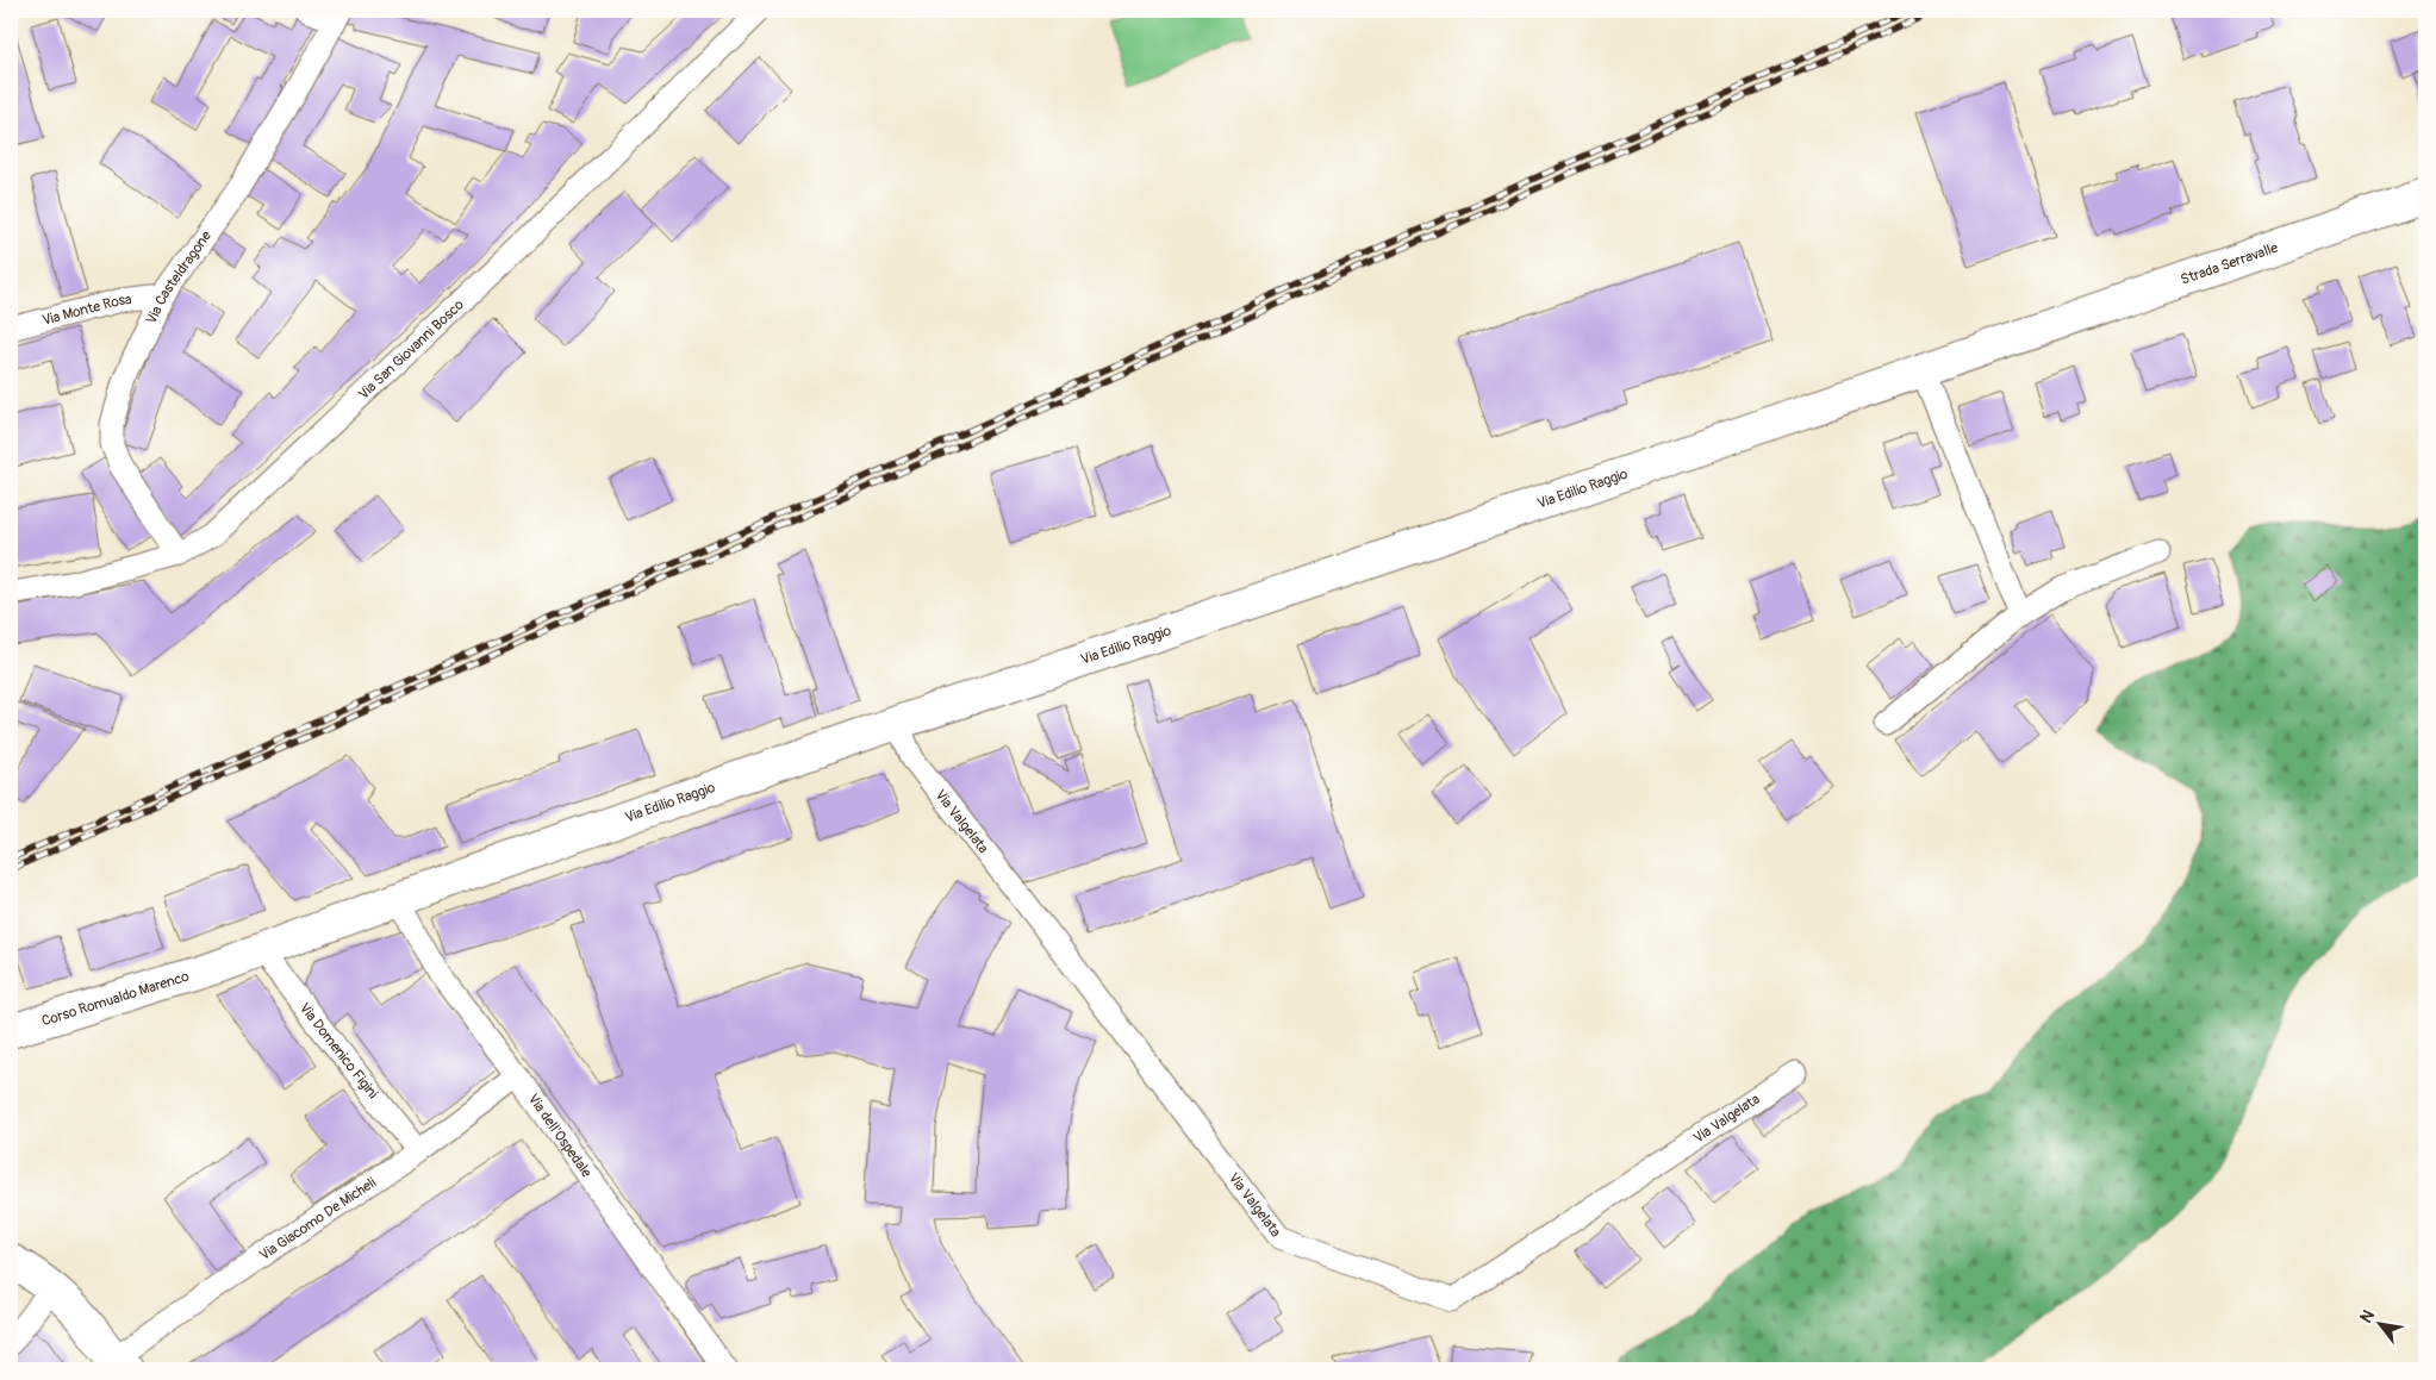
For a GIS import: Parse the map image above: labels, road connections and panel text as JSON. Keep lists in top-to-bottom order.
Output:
{
  "streets": {
    "main road": ["Strada Serravalle", "Via Edilio Raggio", "Corso Romualdo Marenco"],
    "street": [
      "Via Casteldragone",
      "Via Monte Rosa",
      "Via San Giovanni Bosco",
      "Via Valgelata",
      "Via Domenico Figini",
      "Via dell'Ospedale",
      "Via Giacomo De Micheli"
    ]
  },
  "crossings": [
    ["Strada Serravalle", "Via Edilio Raggio"],
    ["Via Casteldragone", "Via Monte Rosa"],
    ["Via Casteldragone", "Via San Giovanni Bosco"],
    ["Via Edilio Raggio", "Via Valgelata"],
    ["Via Edilio Raggio", "Corso Romualdo Marenco"],
    ["Via Edilio Raggio", "Via Domenico Figini"],
    ["Via Edilio Raggio", "Via dell'Ospedale"],
    ["Via Domenico Figini", "Via Giacomo De Micheli"],
    ["Via dell'Ospedale", "Via Giacomo De Micheli"]
  ],
  "north": "top left"
}
